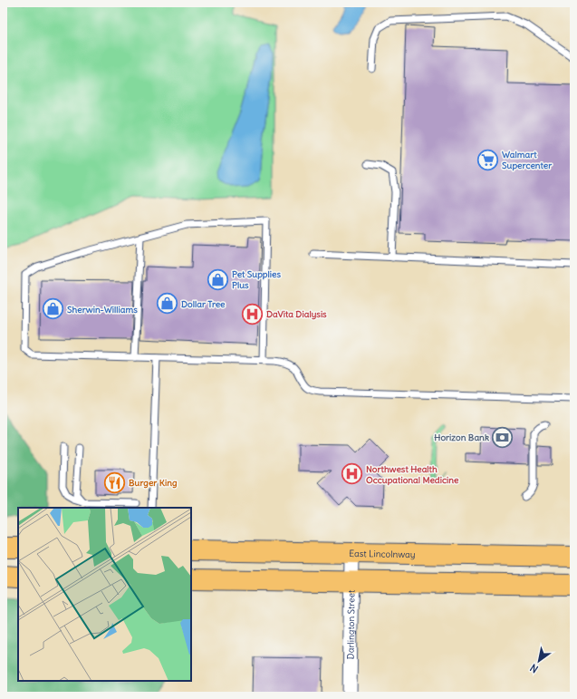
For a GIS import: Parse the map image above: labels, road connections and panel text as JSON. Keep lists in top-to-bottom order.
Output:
{
  "streets": {
    "main road": ["East Lincolnway"],
    "street": ["Darlington Street"]
  },
  "crossings": [
    ["East Lincolnway", "Darlington Street"]
  ],
  "places": {
    "supermarket": ["Walmart Supercenter"],
    "shop": ["Pet Supplies Plus", "Dollar Tree", "Sherwin-Williams"],
    "hospital": ["DaVita Dialysis", "Northwest Health Occupational Medicine"],
    "bank": ["Horizon Bank"],
    "restaurant": ["Burger King"]
  },
  "north": "bottom left"
}
